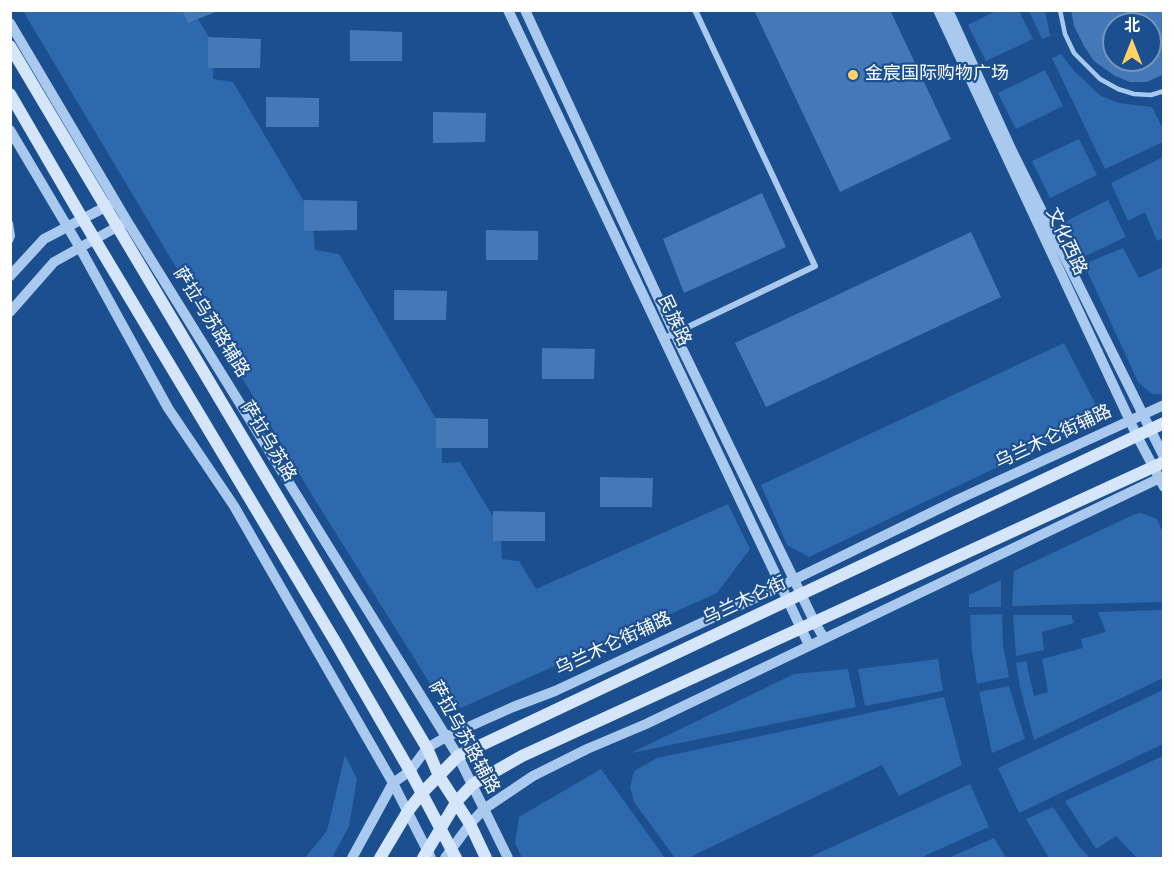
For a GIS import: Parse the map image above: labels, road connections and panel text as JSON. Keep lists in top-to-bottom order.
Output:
{
  "streets": {
    "main road": ["萨拉乌苏路", "乌兰木仑街"],
    "street": [
      "文化西路",
      "民族路",
      "萨拉乌苏路辅路",
      "乌兰木仑街辅路"
    ]
  },
  "crossings": [
    ["文化西路", "乌兰木仑街辅路"],
    ["文化西路", "乌兰木仑街"],
    ["民族路", "乌兰木仑街辅路"],
    ["民族路", "乌兰木仑街"],
    ["萨拉乌苏路辅路", "乌兰木仑街辅路"],
    ["萨拉乌苏路辅路", "萨拉乌苏路"],
    ["萨拉乌苏路辅路", "乌兰木仑街"],
    ["乌兰木仑街辅路", "萨拉乌苏路"],
    ["萨拉乌苏路", "乌兰木仑街"]
  ],
  "places": ["金宸国际购物广场"],
  "north": "top"
}
